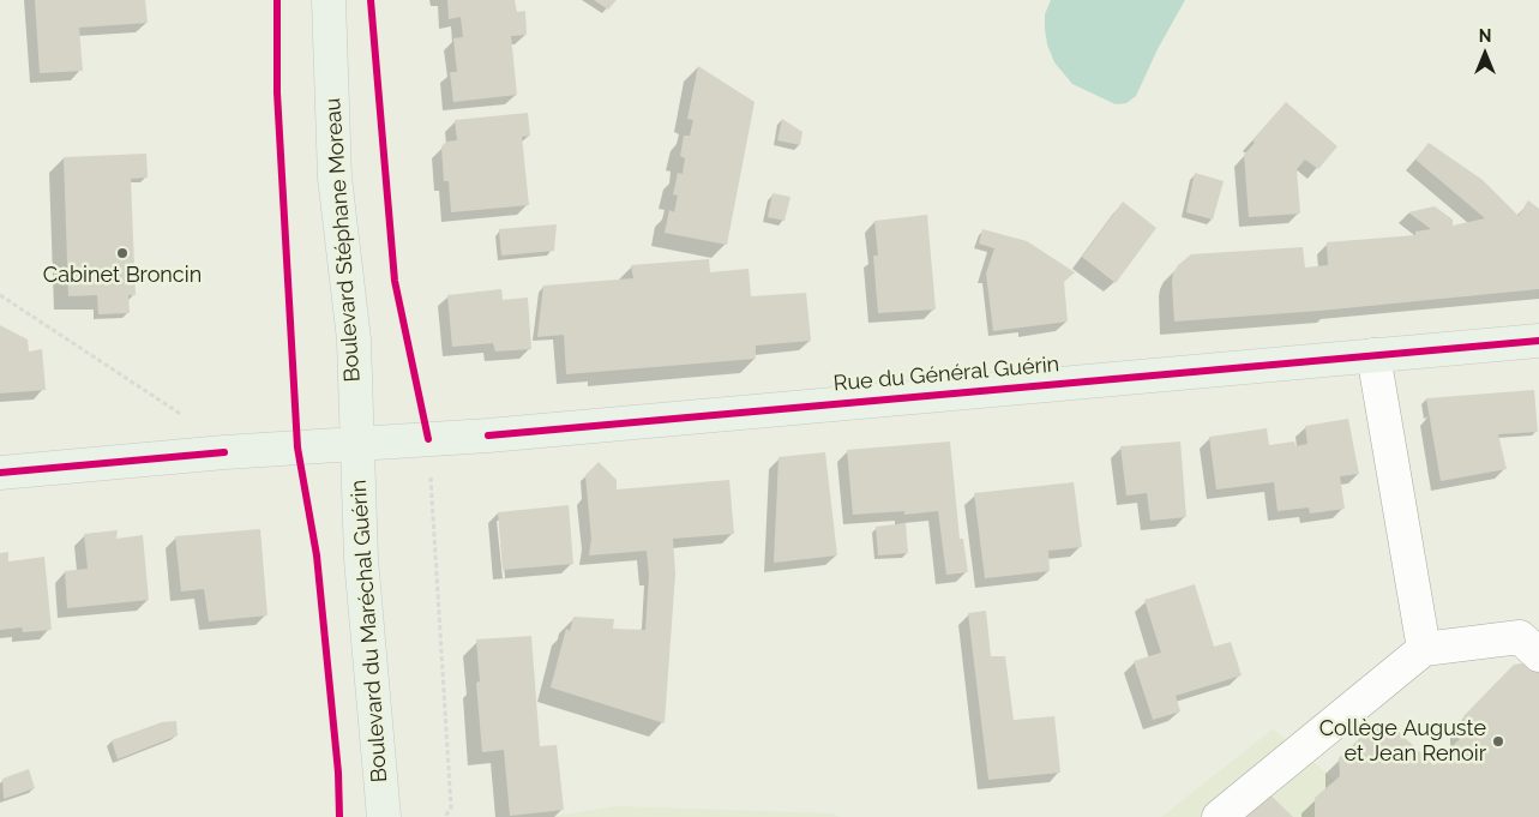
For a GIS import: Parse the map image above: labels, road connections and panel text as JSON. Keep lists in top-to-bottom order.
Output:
{
  "streets": {
    "main road": ["Boulevard Stéphane Moreau", "Rue du Général Guérin", "Boulevard du Maréchal Guérin"]
  },
  "crossings": [
    ["Boulevard Stéphane Moreau", "Rue du Général Guérin"],
    ["Boulevard Stéphane Moreau", "Boulevard du Maréchal Guérin"],
    ["Rue du Général Guérin", "Boulevard du Maréchal Guérin"]
  ],
  "places": ["Cabinet Broncin", "Collège Auguste et Jean Renoir"],
  "north": "top"
}
